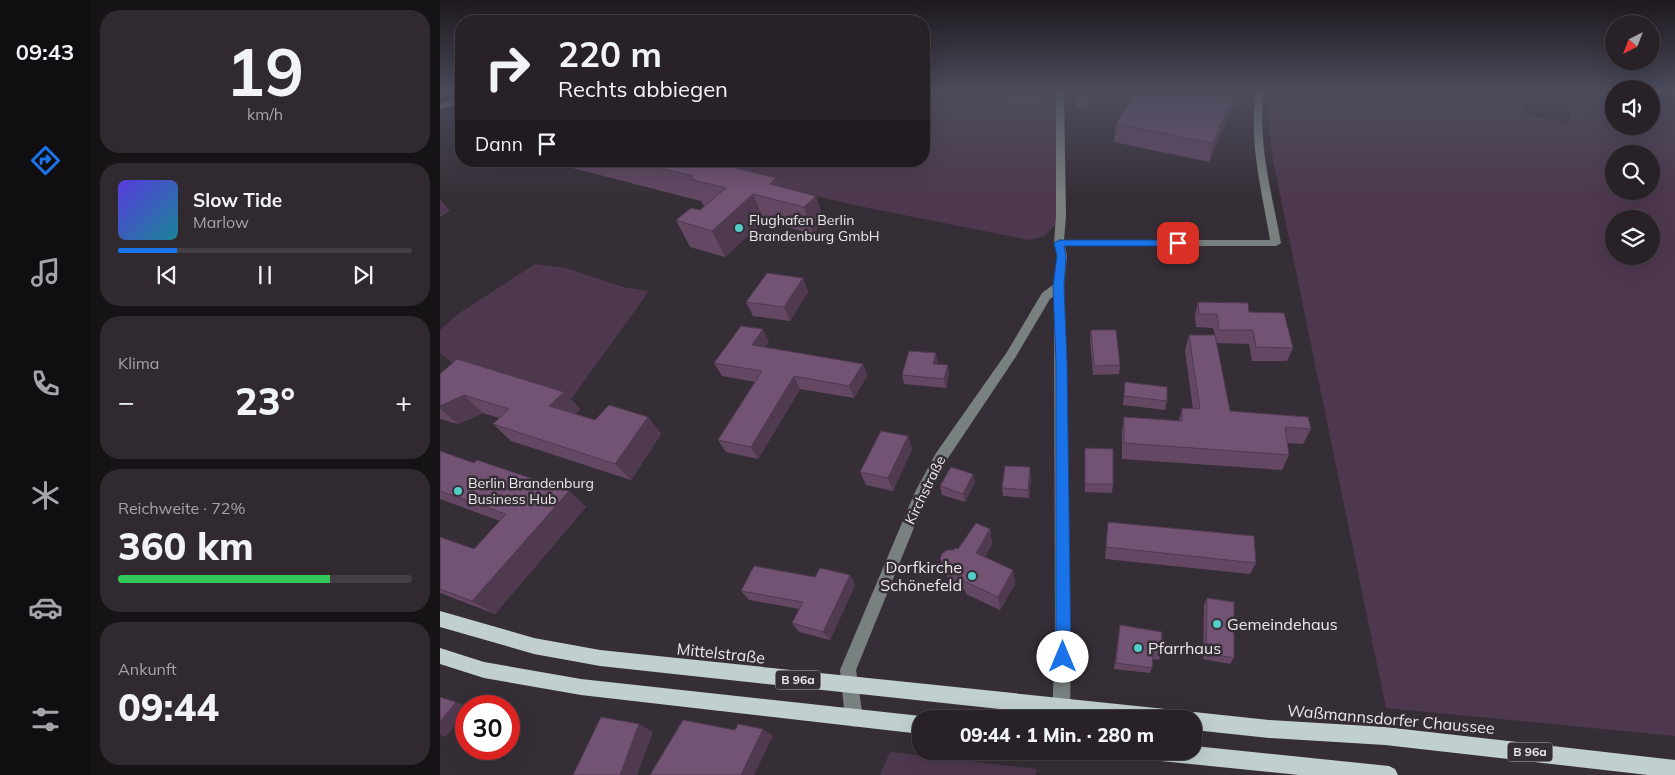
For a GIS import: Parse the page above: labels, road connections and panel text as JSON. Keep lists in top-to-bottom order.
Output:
{
  "streets": {
    "main road": ["Mittelstraße", "B 96a", "Waßmannsdorfer Chaussee"],
    "street": ["Kirchstraße"]
  },
  "crossings": [
    ["Kirchstraße", "Mittelstraße"],
    ["Kirchstraße", "B 96a"]
  ],
  "places": [
    "Flughafen Berlin Brandenburg GmbH",
    "Berlin Brandenburg Business Hub",
    "Dorfkirche Schönefeld",
    "Gemeindehaus",
    "Pfarrhaus"
  ],
  "north": "bottom left",
  "page": {
    "tabs": "09:43",
    "tile": [
      ["19", "km/h"],
      "Klima",
      ["Reichweite · 72%", "360 km"],
      ["Ankunft", "09:44"]
    ],
    "turn": ["220 m", "Rechts abbiegen"],
    "then": "Dann",
    "song": ["Slow Tide", "Marlow"],
    "heat": ["−", "23°", "+"],
    "limit": "30",
    "trip": "09:44 · 1 Min. · 280 m"
  }
}
